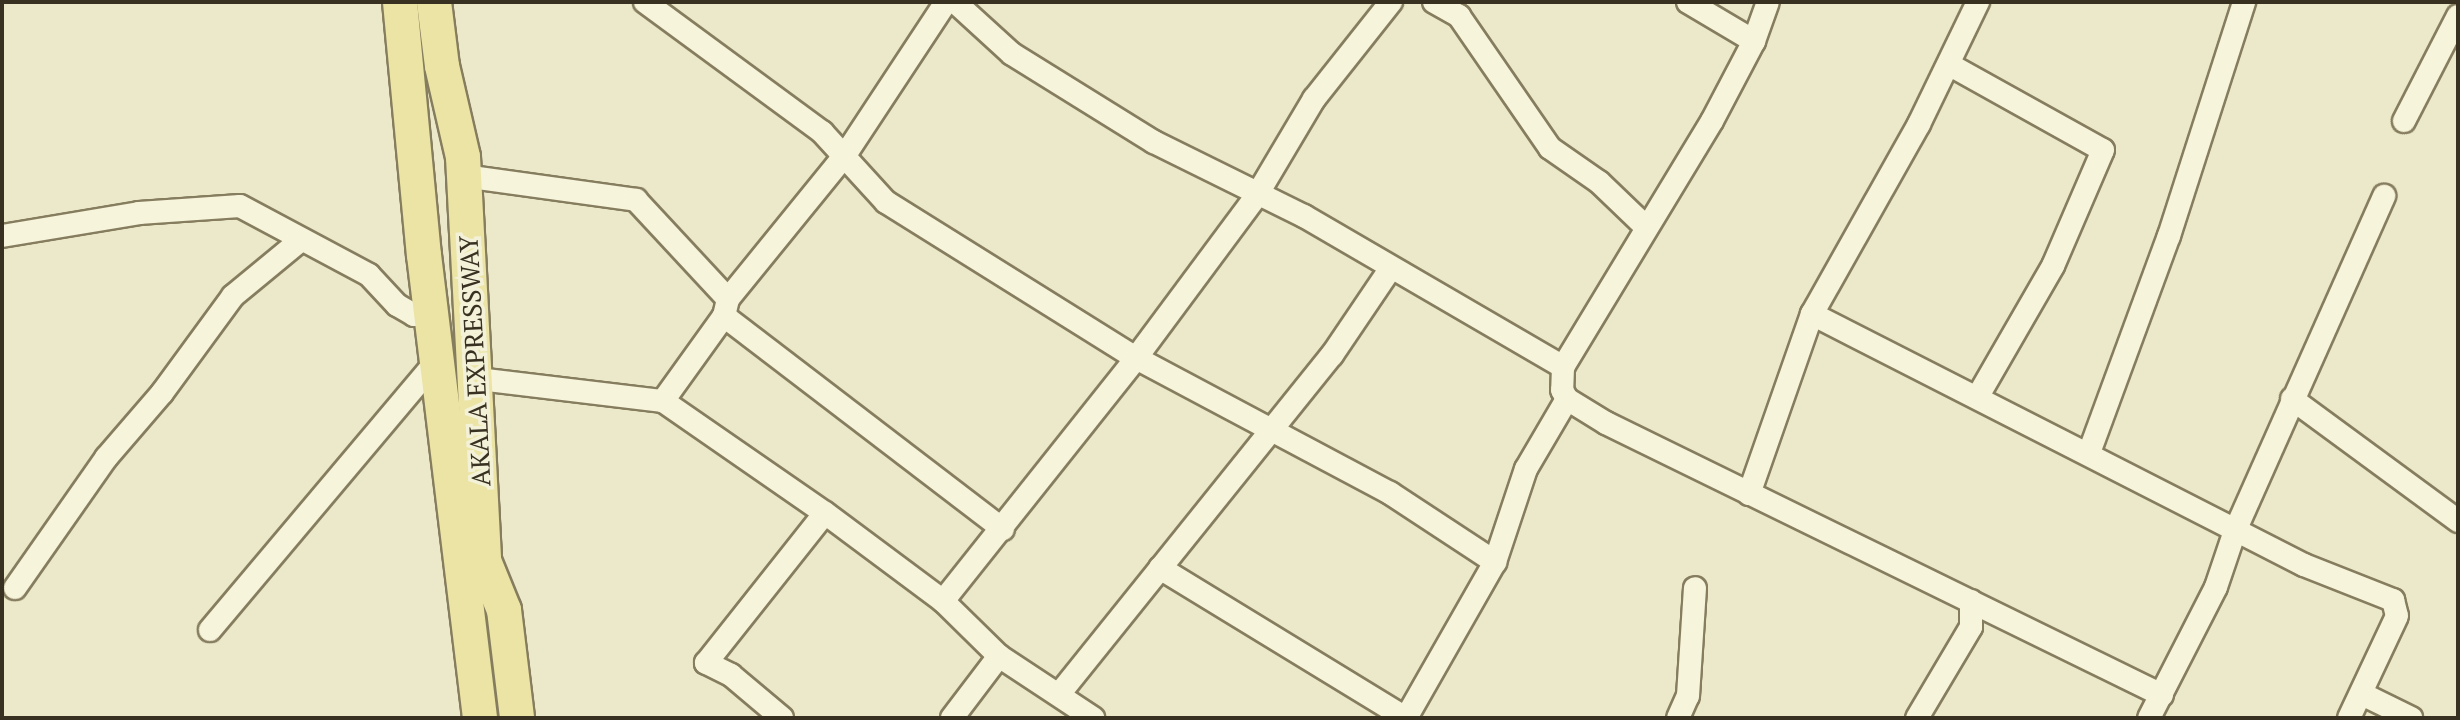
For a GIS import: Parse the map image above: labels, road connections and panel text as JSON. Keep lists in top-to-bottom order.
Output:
{
  "streets": {
    "main road": ["AKALA EXPRESSWAY"]
  }
}
